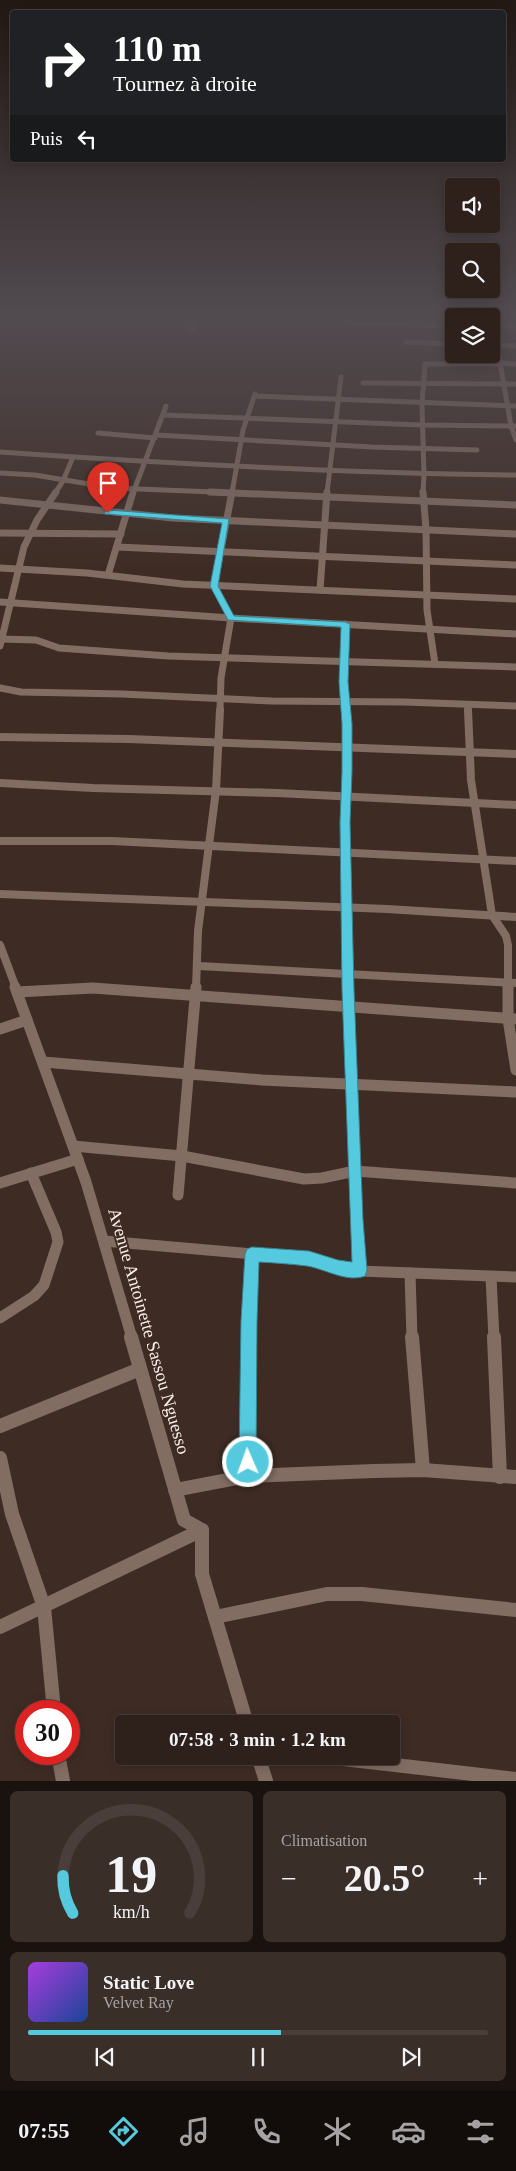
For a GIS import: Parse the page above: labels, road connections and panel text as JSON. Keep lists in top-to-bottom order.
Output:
{
  "streets": {
    "street": ["Avenue Antoinette Sassou Nguesso"]
  },
  "page": {
    "turn": ["110 m", "Tournez à droite"],
    "then": "Puis",
    "limit": "30",
    "trip": "07:58 · 3 min · 1.2 km",
    "tile": "Climatisation",
    "heat": ["−", "20.5°", "+"],
    "song": ["Static Love", "Velvet Ray"],
    "tabs": "07:55",
    "gauge": ["19", "km/h"]
  }
}
